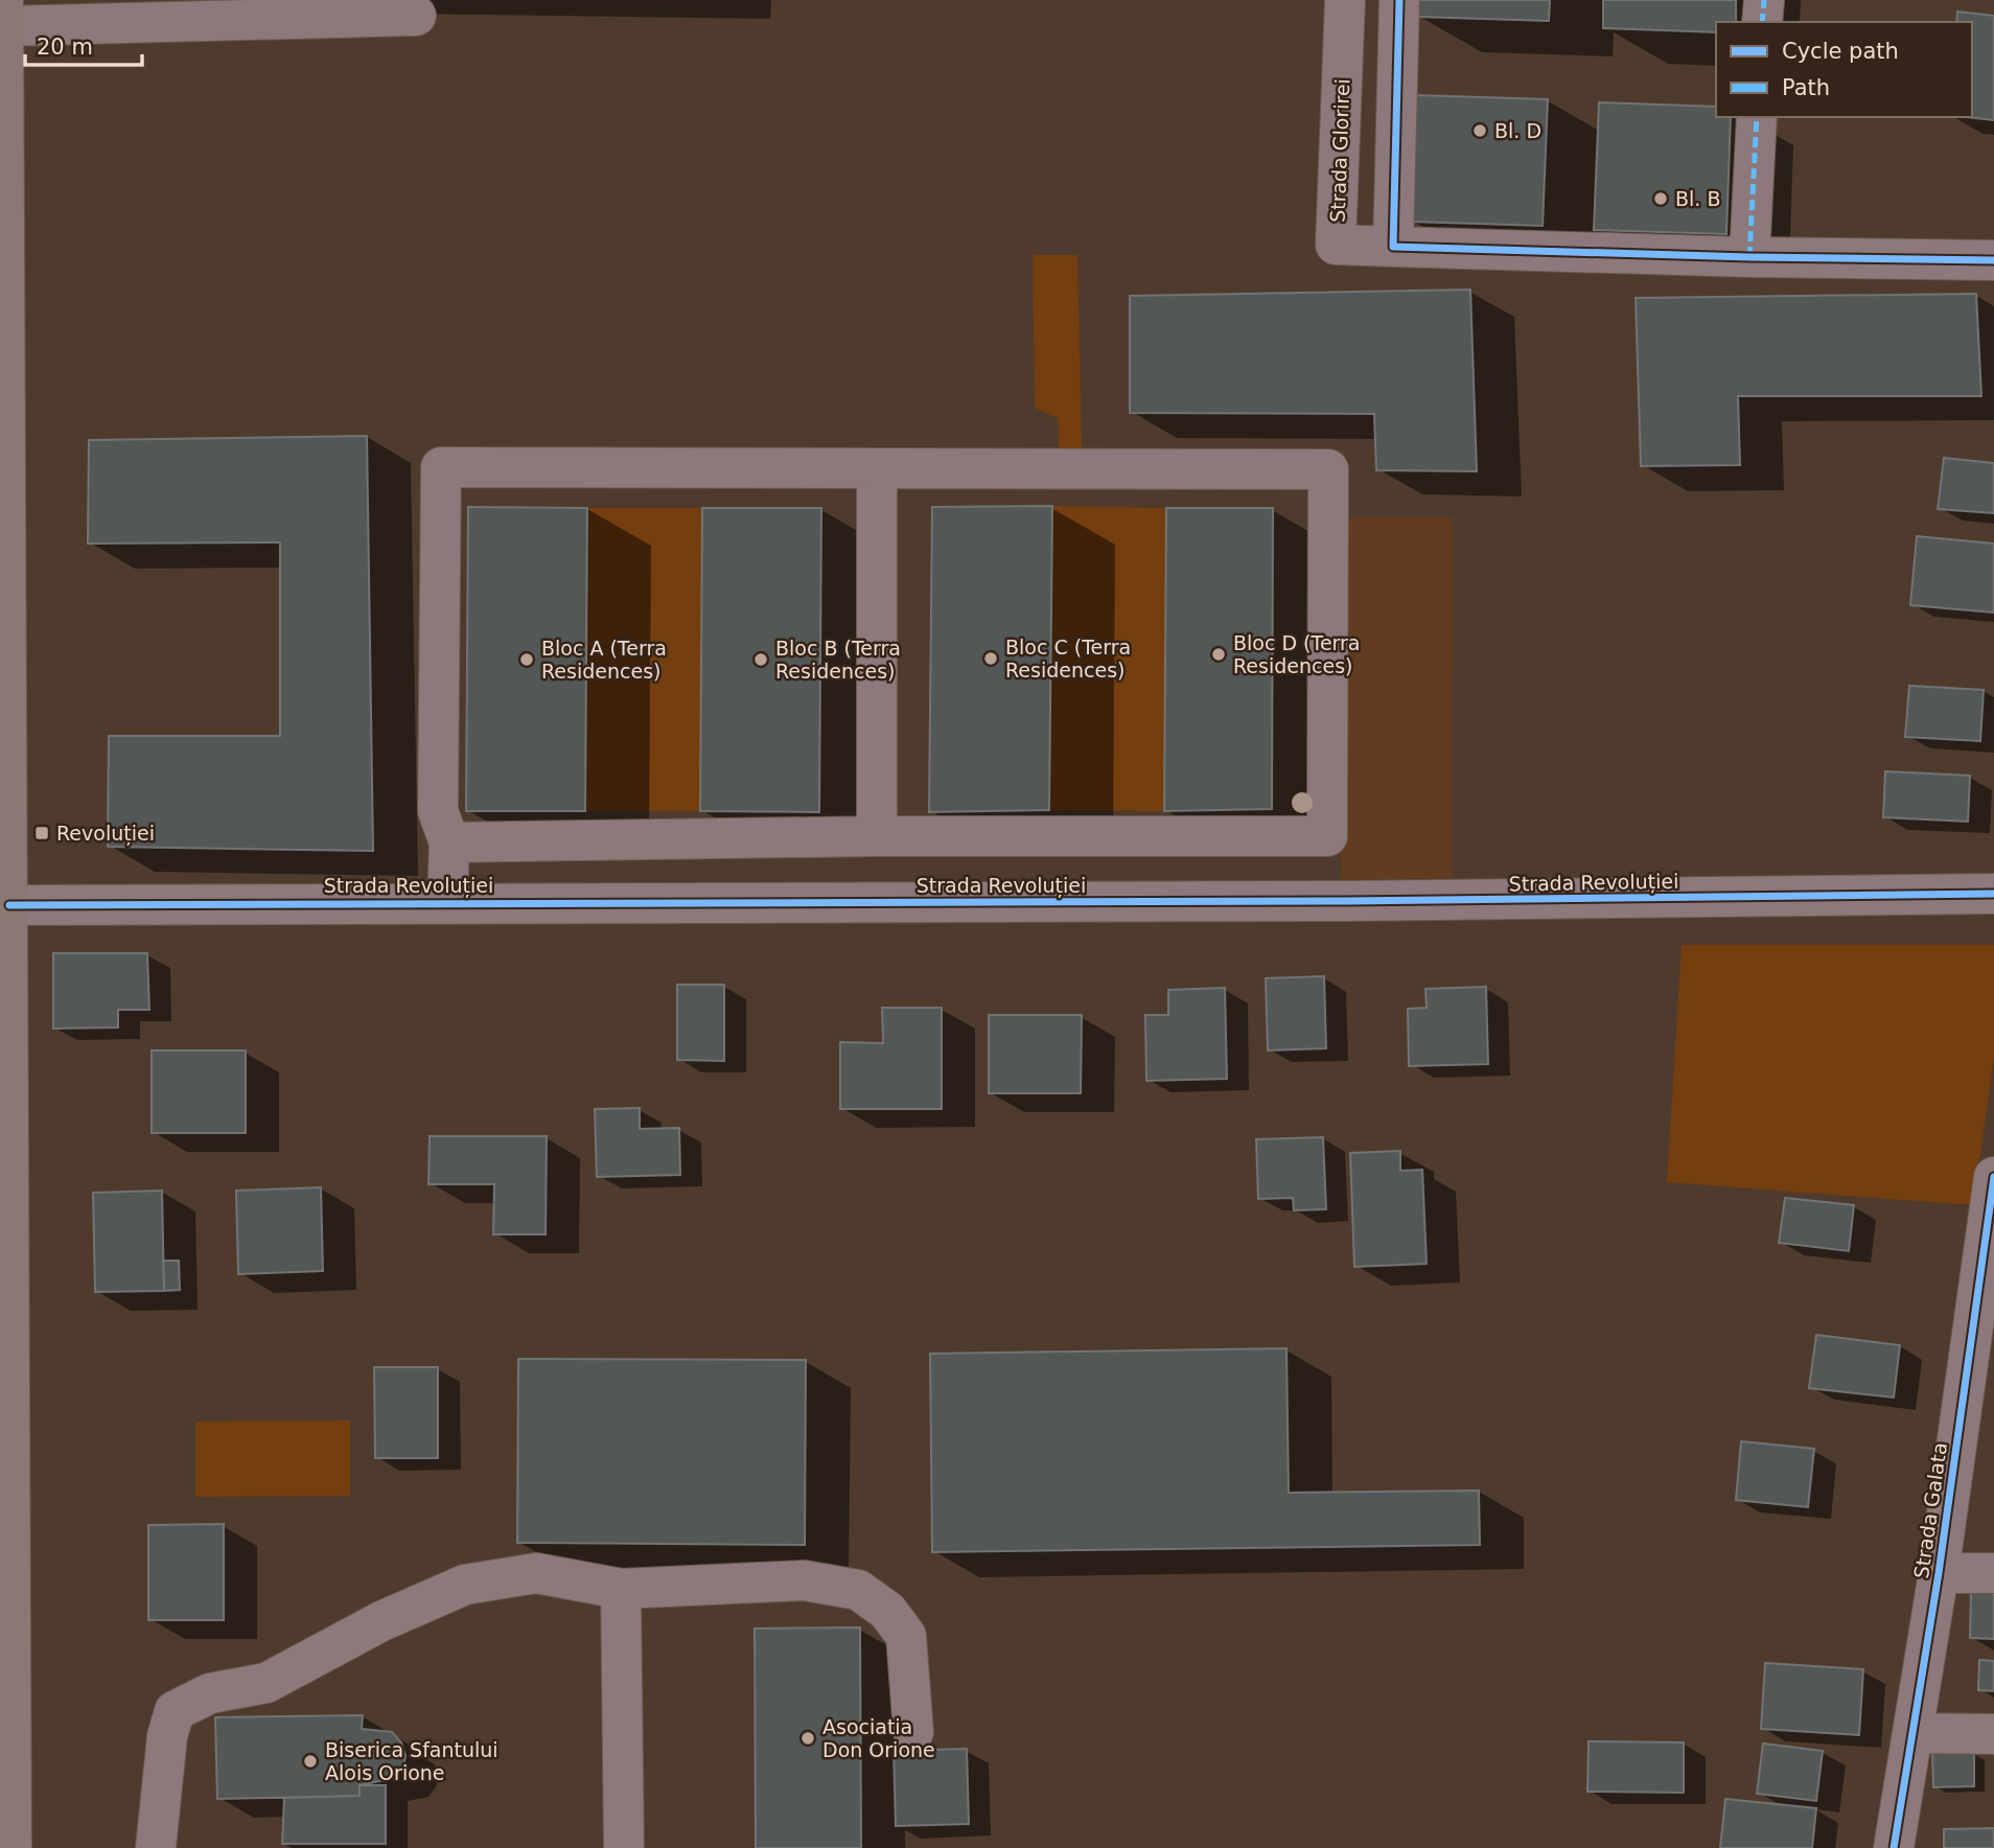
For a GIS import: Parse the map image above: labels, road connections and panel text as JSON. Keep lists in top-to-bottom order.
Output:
{
  "streets": {
    "street": ["Strada Glorirei", "Strada Revoluției", "Strada Galata"]
  },
  "places": {
    "other": [
      "Bl. D",
      "Bl. B",
      "Bloc D (Terra Residences)",
      "Bloc C (Terra Residences)",
      "Bloc A (Terra Residences)",
      "Bloc B (Terra Residences)",
      "Asociatia Don Orione",
      "Biserica Sfantului Alois Orione"
    ],
    "transit": ["Revoluției"]
  },
  "legend": ["Cycle path", "Path"],
  "scale_bar": "20 m"
}
